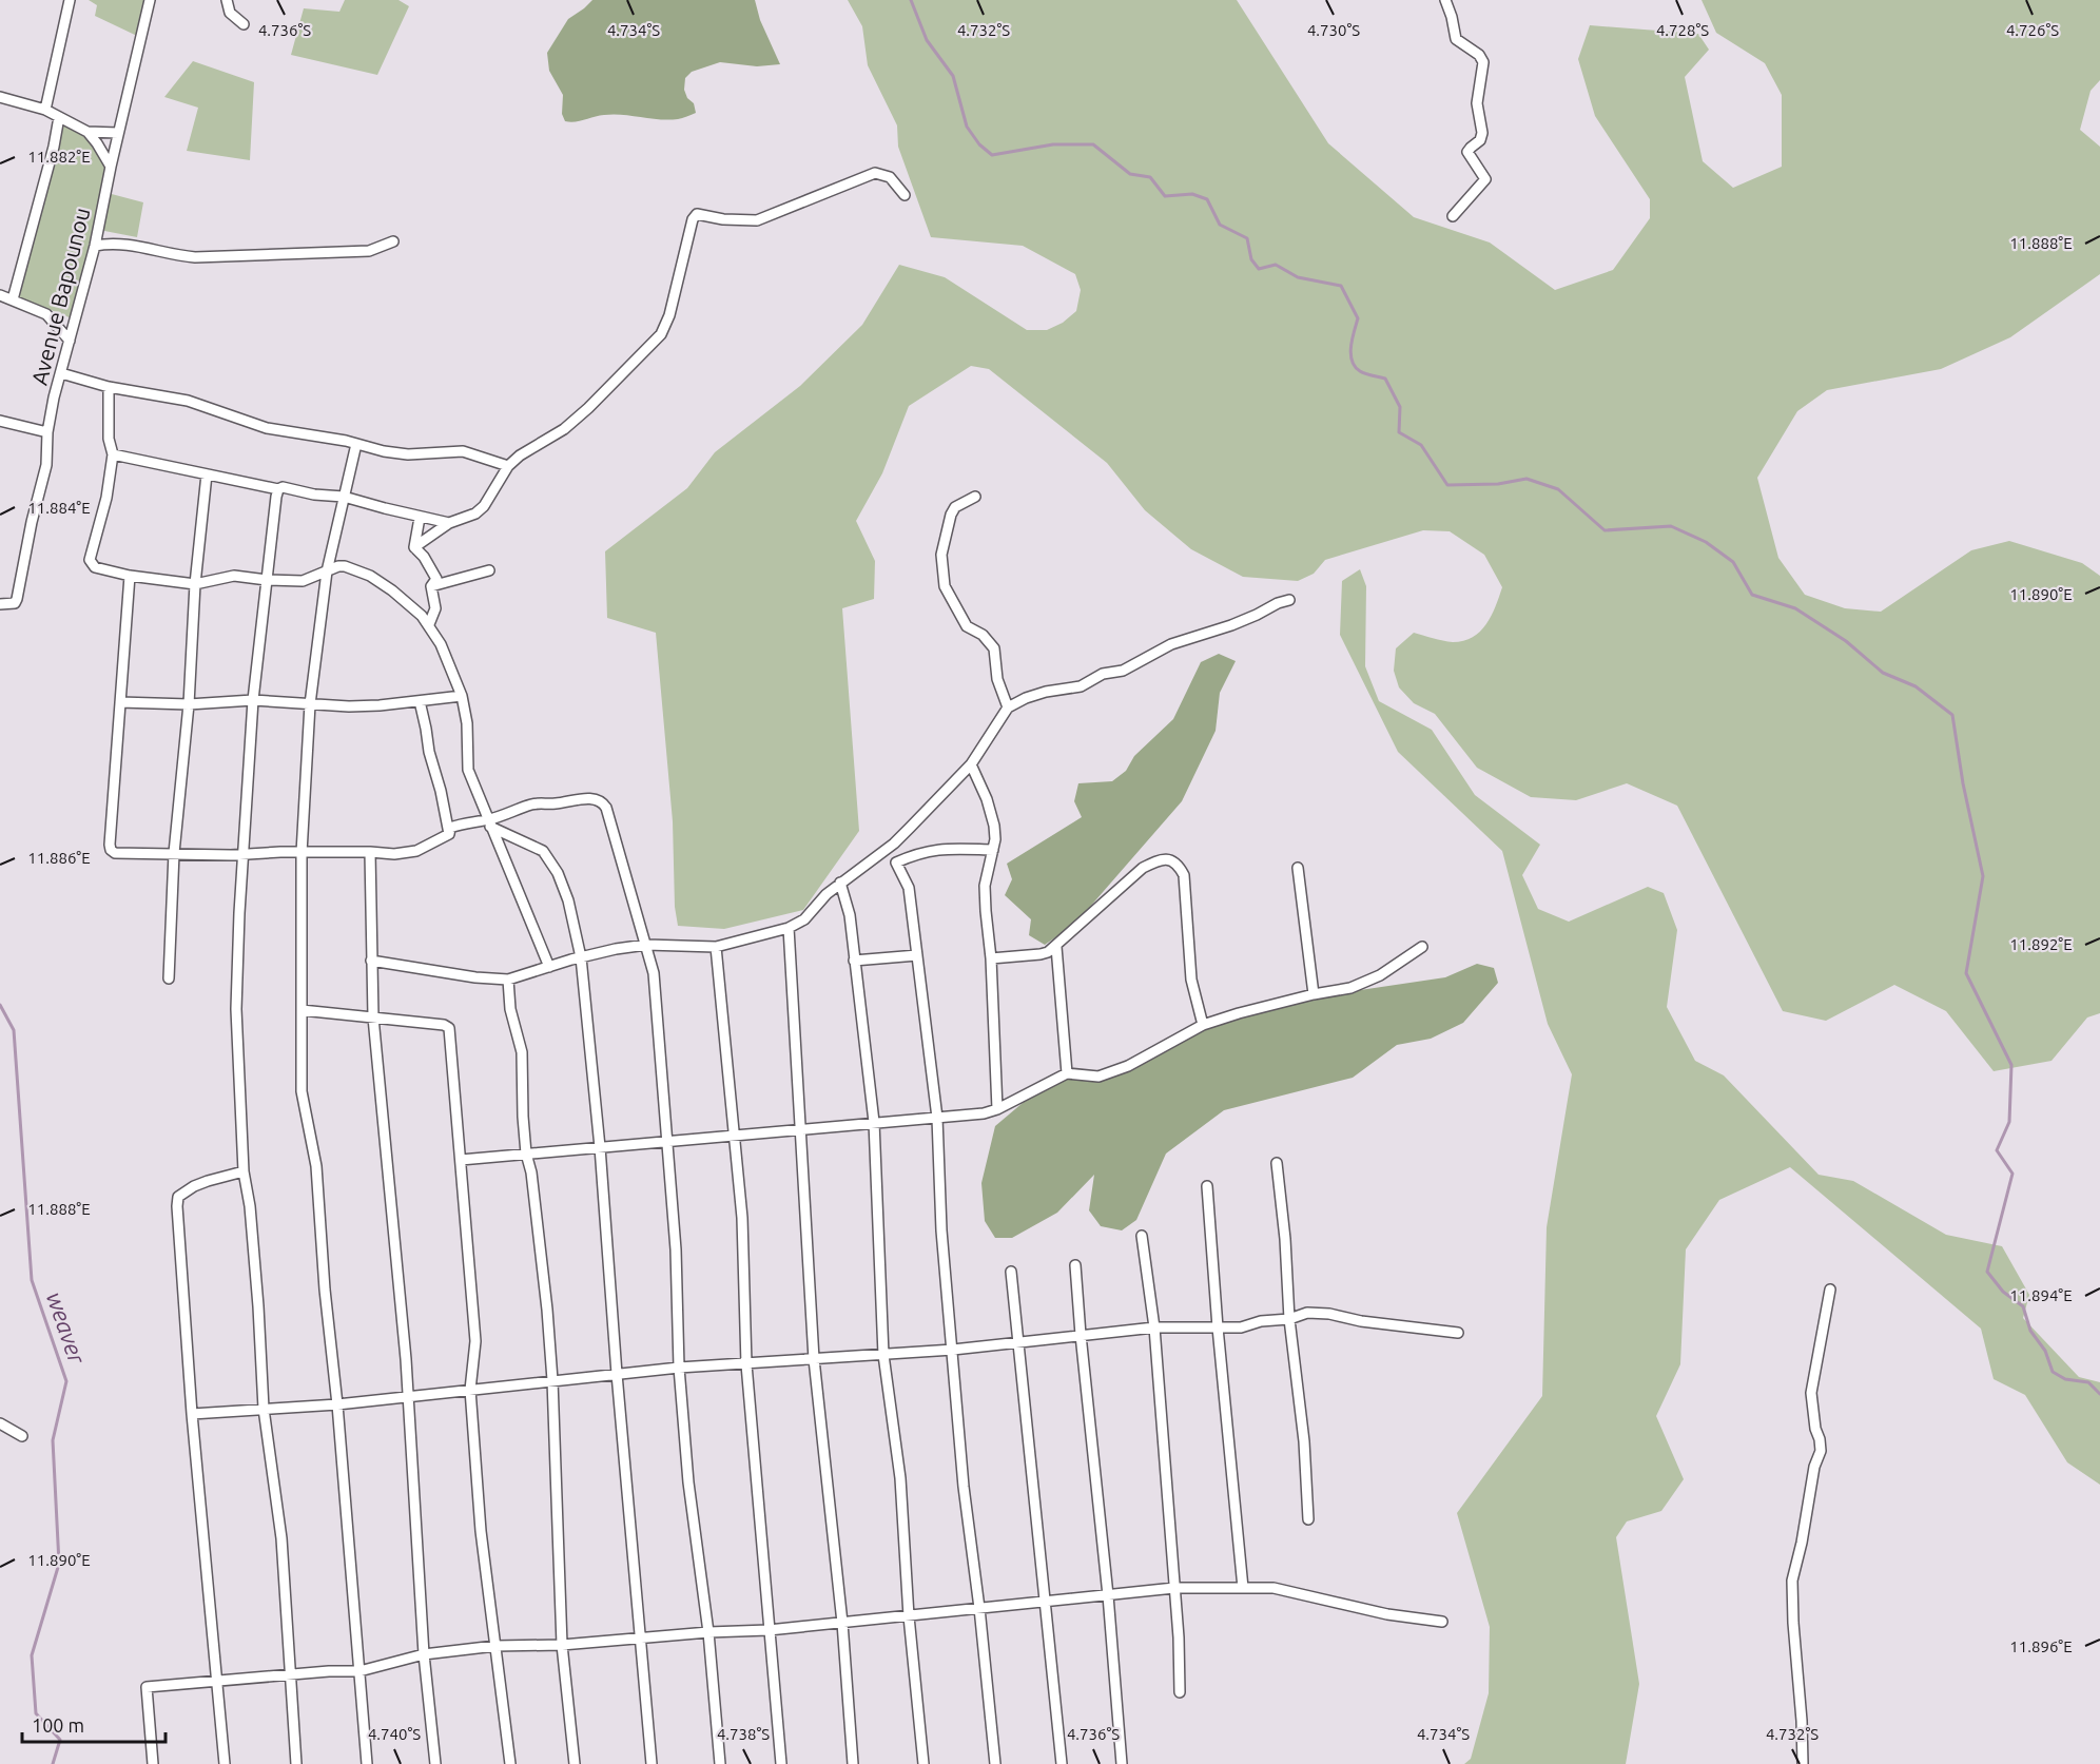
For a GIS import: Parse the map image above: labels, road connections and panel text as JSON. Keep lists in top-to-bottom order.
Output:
{
  "streets": {
    "street": ["Avenue Bapounou"]
  },
  "water": ["weaver"],
  "scale_bar": "100 m",
  "coordinates": [
    "4.736°S",
    "4.734°S",
    "4.732°S",
    "4.730°S",
    "4.728°S",
    "4.726°S",
    "11.882°E",
    "11.888°E",
    "11.884°E",
    "11.890°E",
    "11.886°E",
    "11.892°E",
    "11.894°E",
    "11.896°E",
    "4.740°S",
    "4.738°S"
  ]
}
